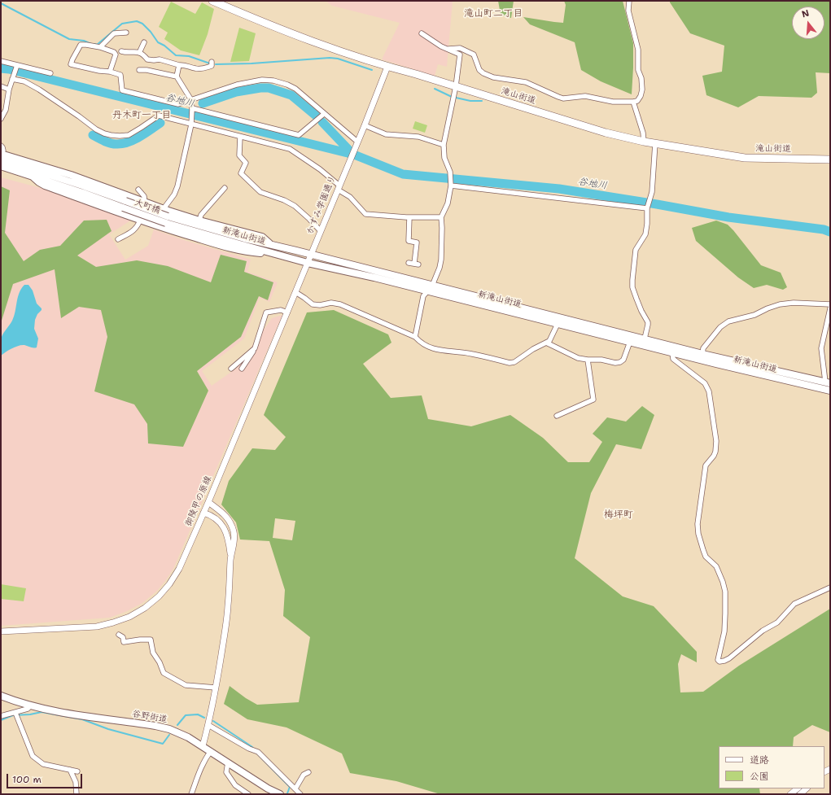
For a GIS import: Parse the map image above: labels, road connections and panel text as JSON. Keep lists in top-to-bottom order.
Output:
{
  "streets": {
    "highway": ["滝山街道"],
    "main road": ["大町橋", "新滝山街道", "谷野街道"],
    "street": ["かすみ学園通り", "御陵甲の原線"]
  },
  "crossings": [
    ["かすみ学園通り", "新滝山街道"],
    ["かすみ学園通り", "御陵甲の原線"],
    ["大町橋", "新滝山街道"],
    ["新滝山街道", "御陵甲の原線"]
  ],
  "districts": ["滝山町二丁目", "丹木町一丁目", "梅坪町"],
  "water": ["谷地川"],
  "legend": ["道路", "公園"],
  "scale_bar": "100 m",
  "north": "top"
}
